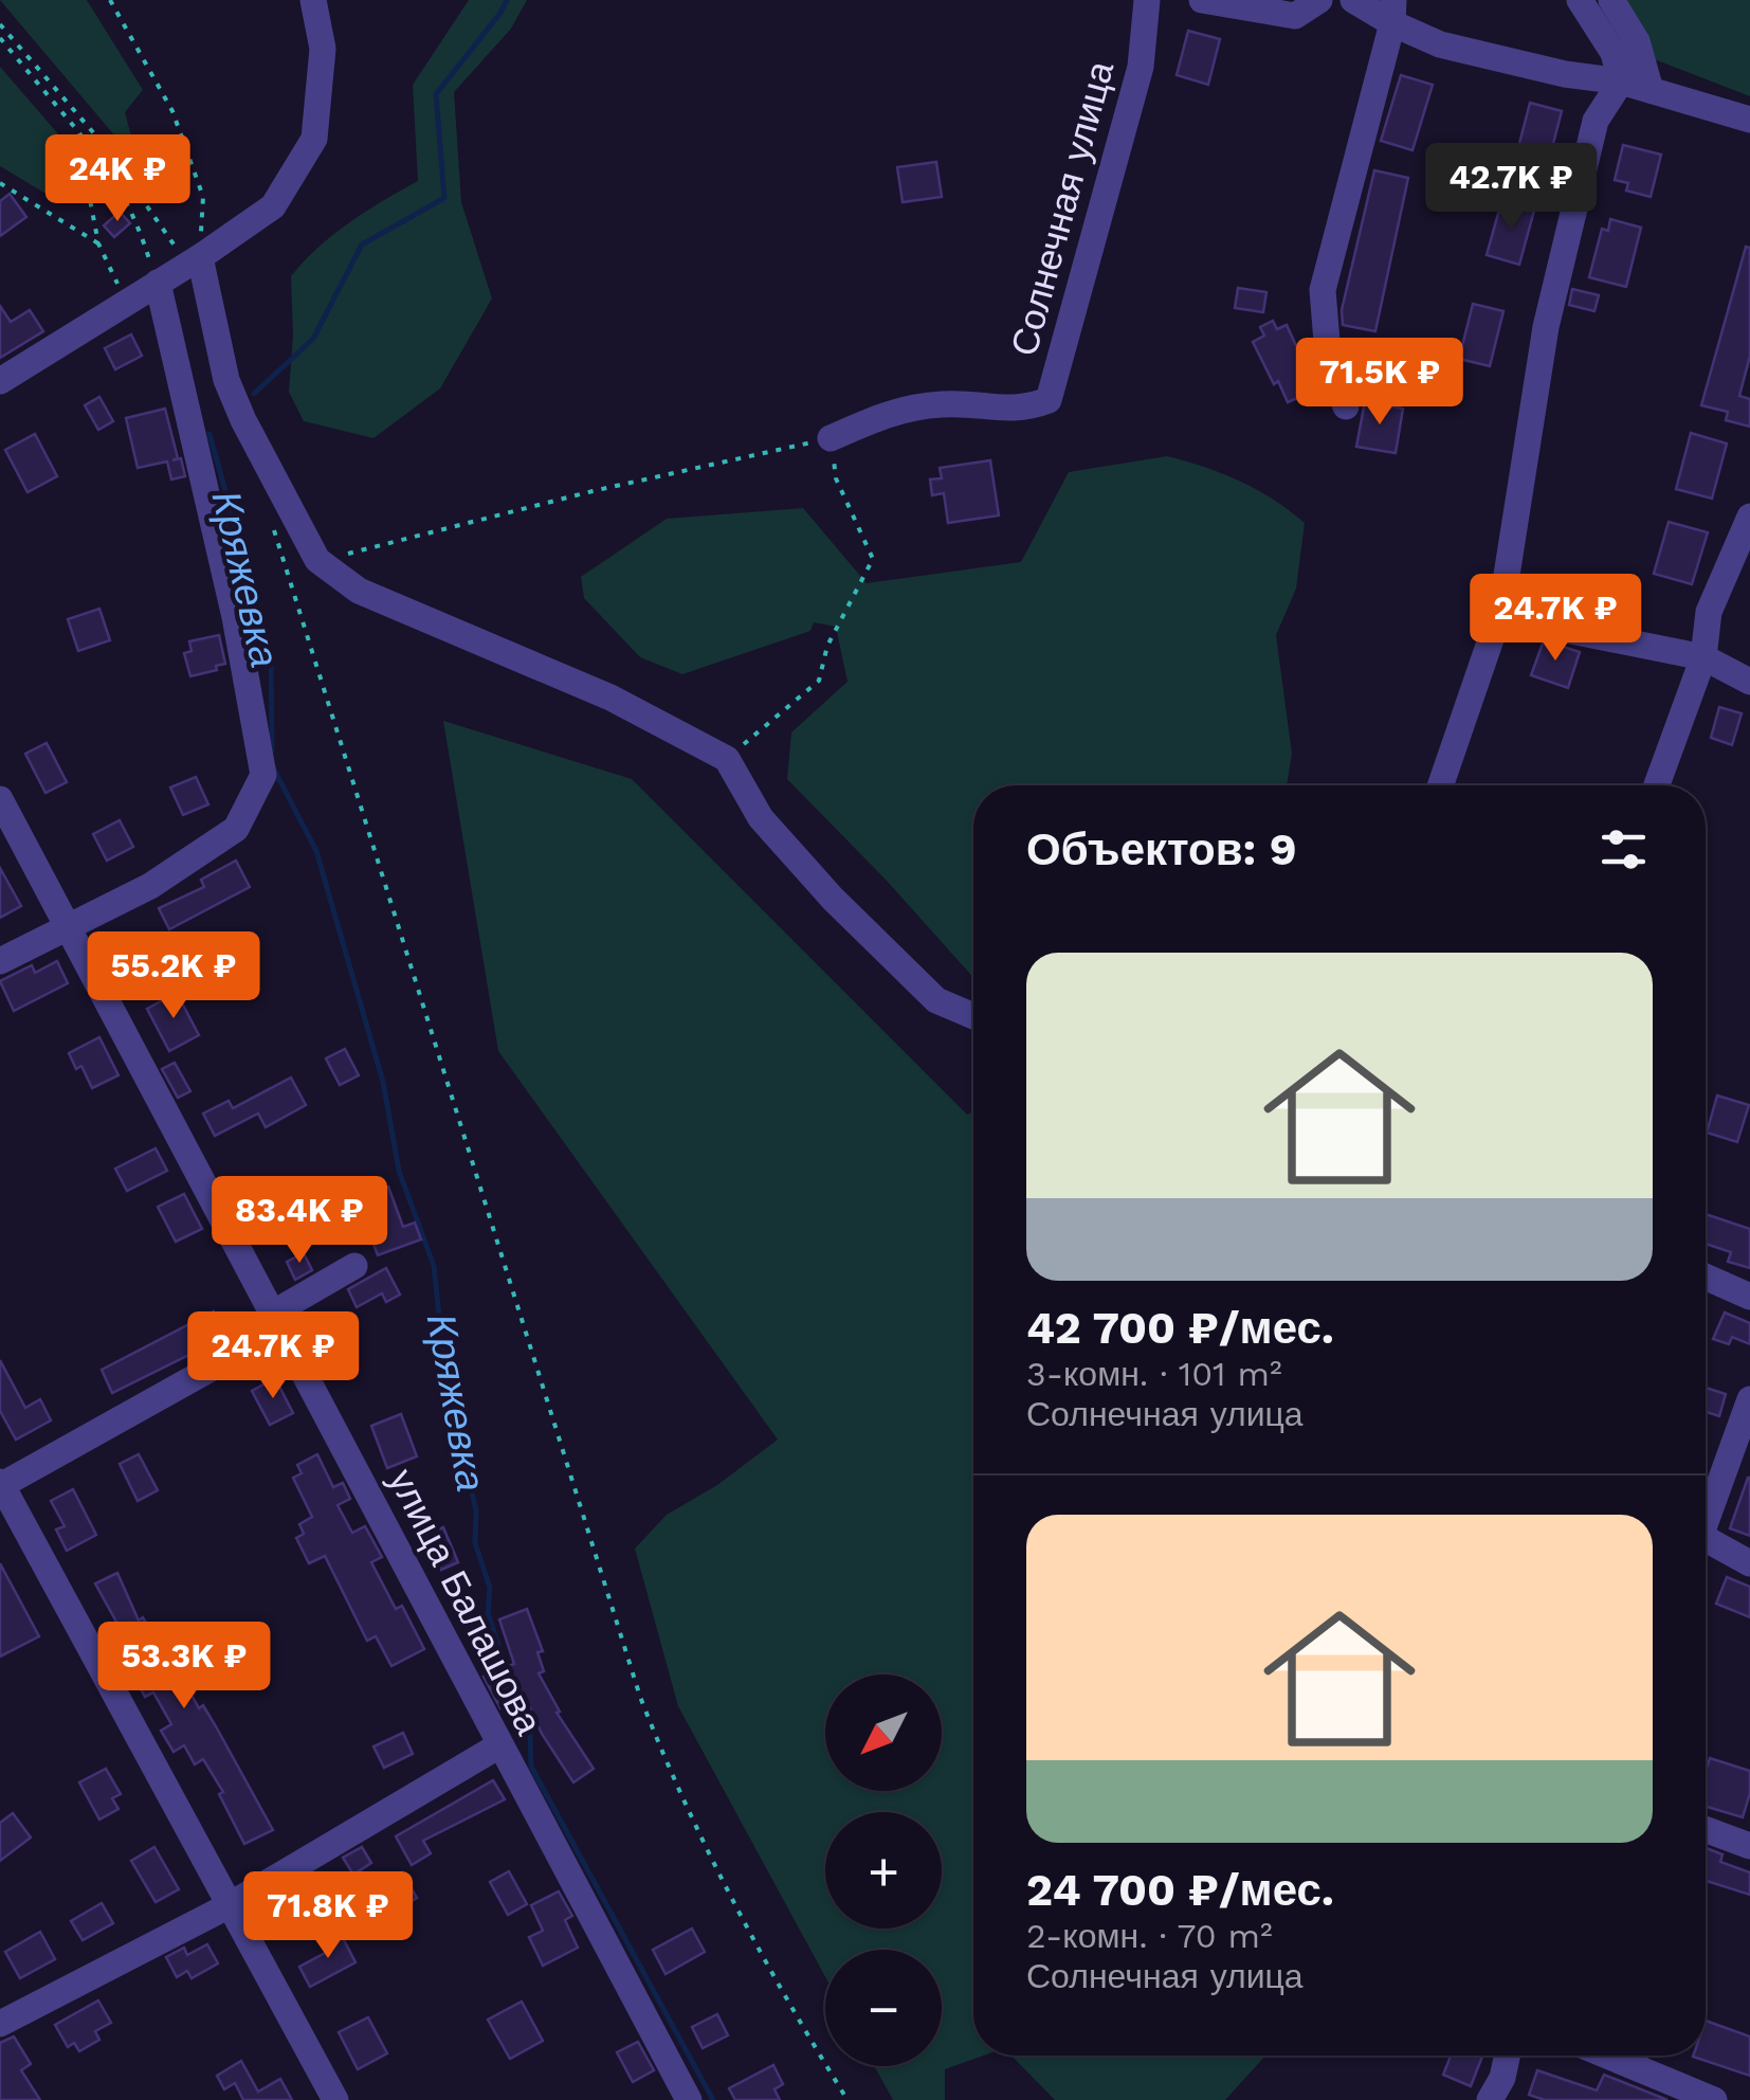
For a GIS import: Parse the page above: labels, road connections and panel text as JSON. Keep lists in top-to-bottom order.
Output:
{
  "streets": {
    "street": ["Солнечная улица", "улица Балашова"]
  },
  "water": ["Кряжевка"],
  "north": "bottom left",
  "page": {
    "price": [
      "24K ₽",
      "42.7K ₽",
      "71.5K ₽",
      "24.7K ₽",
      "55.2K ₽",
      "83.4K ₽",
      "24.7K ₽",
      "53.3K ₽",
      "71.8K ₽"
    ],
    "heading": "Объектов: 9",
    "list": [
      {
        "name": "42 700 ₽/мес.",
        "note": "3-комн. · 101 m² · Солнечная улица"
      },
      {
        "name": "24 700 ₽/мес.",
        "note": "2-комн. · 70 m² · Солнечная улица"
      }
    ],
    "map_buttons": ["+", "−"]
  }
}
